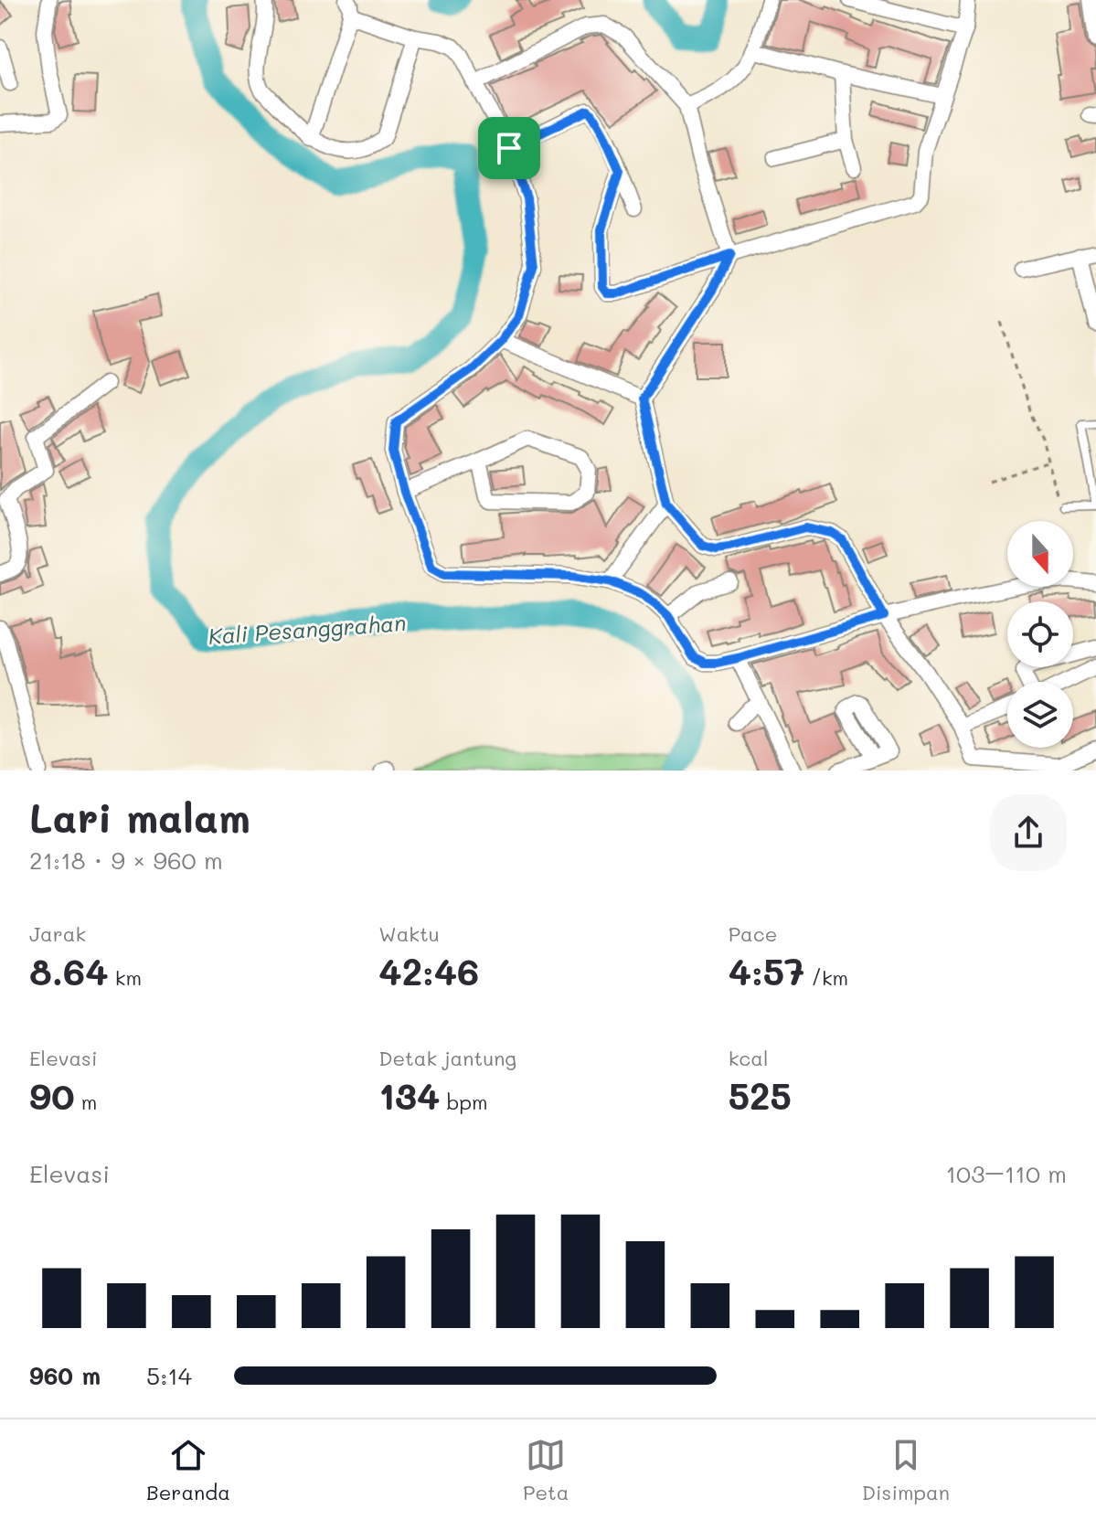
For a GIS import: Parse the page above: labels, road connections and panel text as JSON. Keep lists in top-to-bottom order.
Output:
{
  "water": ["Kali Pesanggrahan"],
  "north": "bottom",
  "page": {
    "heading": ["Lari malam", "21:18 · 9 × 960 m"],
    "stats": [
      ["Jarak", "8.64 km"],
      ["Waktu", "42:46"],
      ["Pace", "4:57 /km"],
      ["Elevasi", "90 m"],
      ["Detak jantung", "134 bpm"],
      ["kcal", "525"]
    ],
    "chart": ["Elevasi", "103–110 m"],
    "list": [
      {
        "name": "960 m",
        "note": "5:14"
      }
    ],
    "tabs": ["Beranda", "Peta", "Disimpan"]
  }
}
